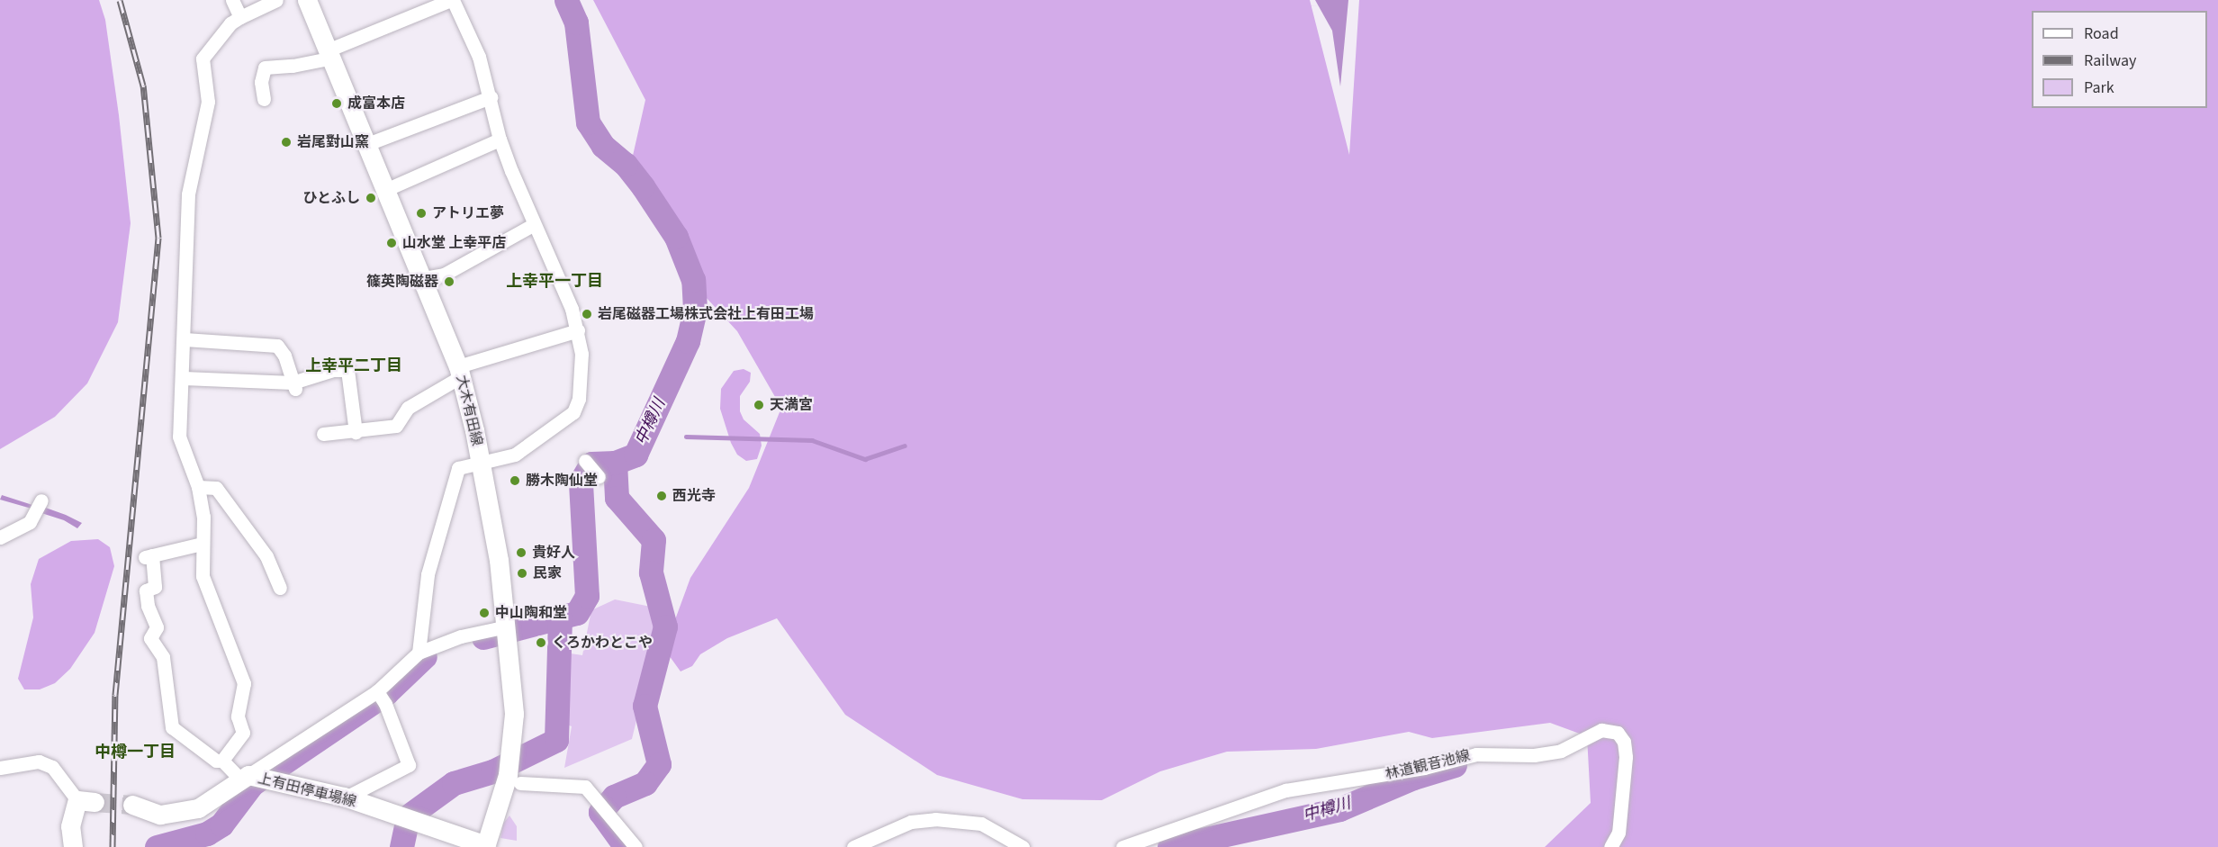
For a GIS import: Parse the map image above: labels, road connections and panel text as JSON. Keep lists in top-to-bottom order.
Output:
{
  "streets": {
    "main road": ["大木有田線", "上有田停車場線"],
    "street": ["林道観音池線"]
  },
  "crossings": [
    ["大木有田線", "上有田停車場線"]
  ],
  "districts": ["上幸平一丁目", "上幸平二丁目", "中樽一丁目"],
  "water": ["中樽川"],
  "places": [
    "成富本店",
    "岩尾對山窯",
    "ひとふし",
    "アトリエ夢",
    "山水堂 上幸平店",
    "篠英陶磁器",
    "岩尾磁器工場株式会社上有田工場",
    "天満宮",
    "勝木陶仙堂",
    "西光寺",
    "貴好人",
    "民家",
    "中山陶和堂",
    "くろかわとこや"
  ],
  "legend": ["Road", "Railway", "Park"]
}
